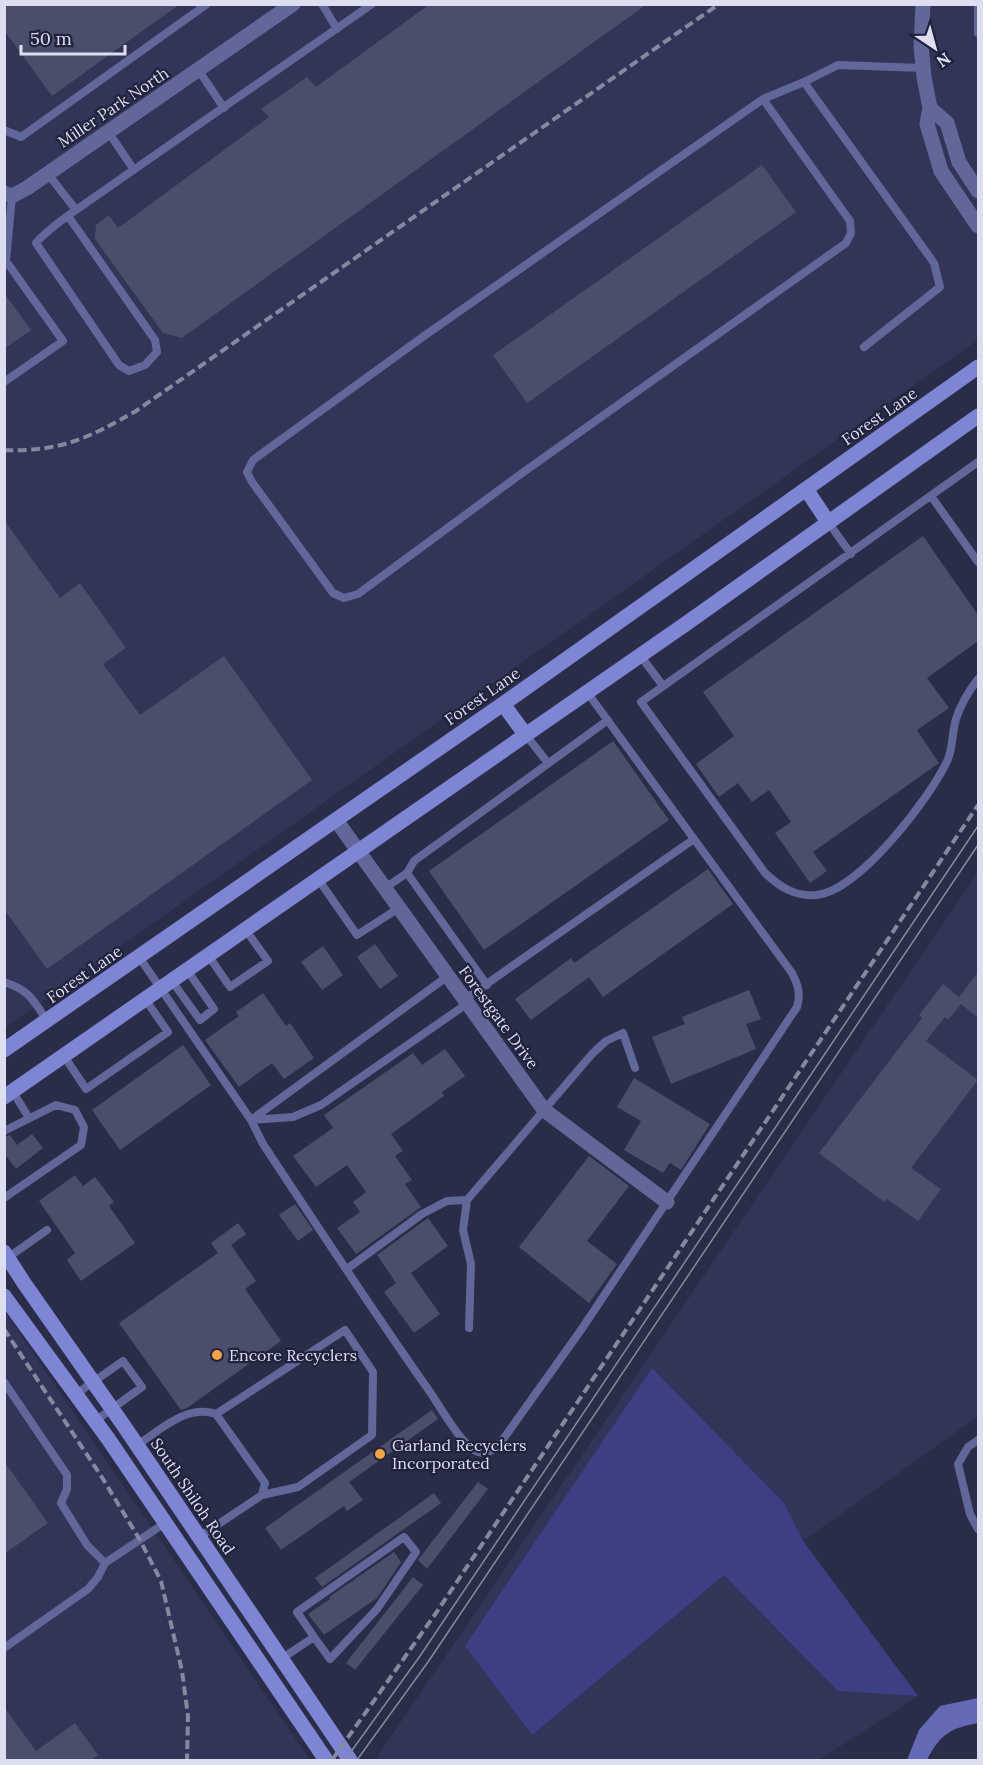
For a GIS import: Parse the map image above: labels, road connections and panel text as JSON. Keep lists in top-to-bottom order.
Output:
{
  "streets": {
    "main road": ["Forest Lane", "South Shiloh Road"],
    "street": ["Miller Park North", "Forestgate Drive"]
  },
  "crossings": [
    ["Forest Lane", "Forestgate Drive"]
  ],
  "places": ["Encore Recyclers", "Garland Recyclers Incorporated"],
  "scale_bar": "50 m",
  "north": "bottom right"
}
